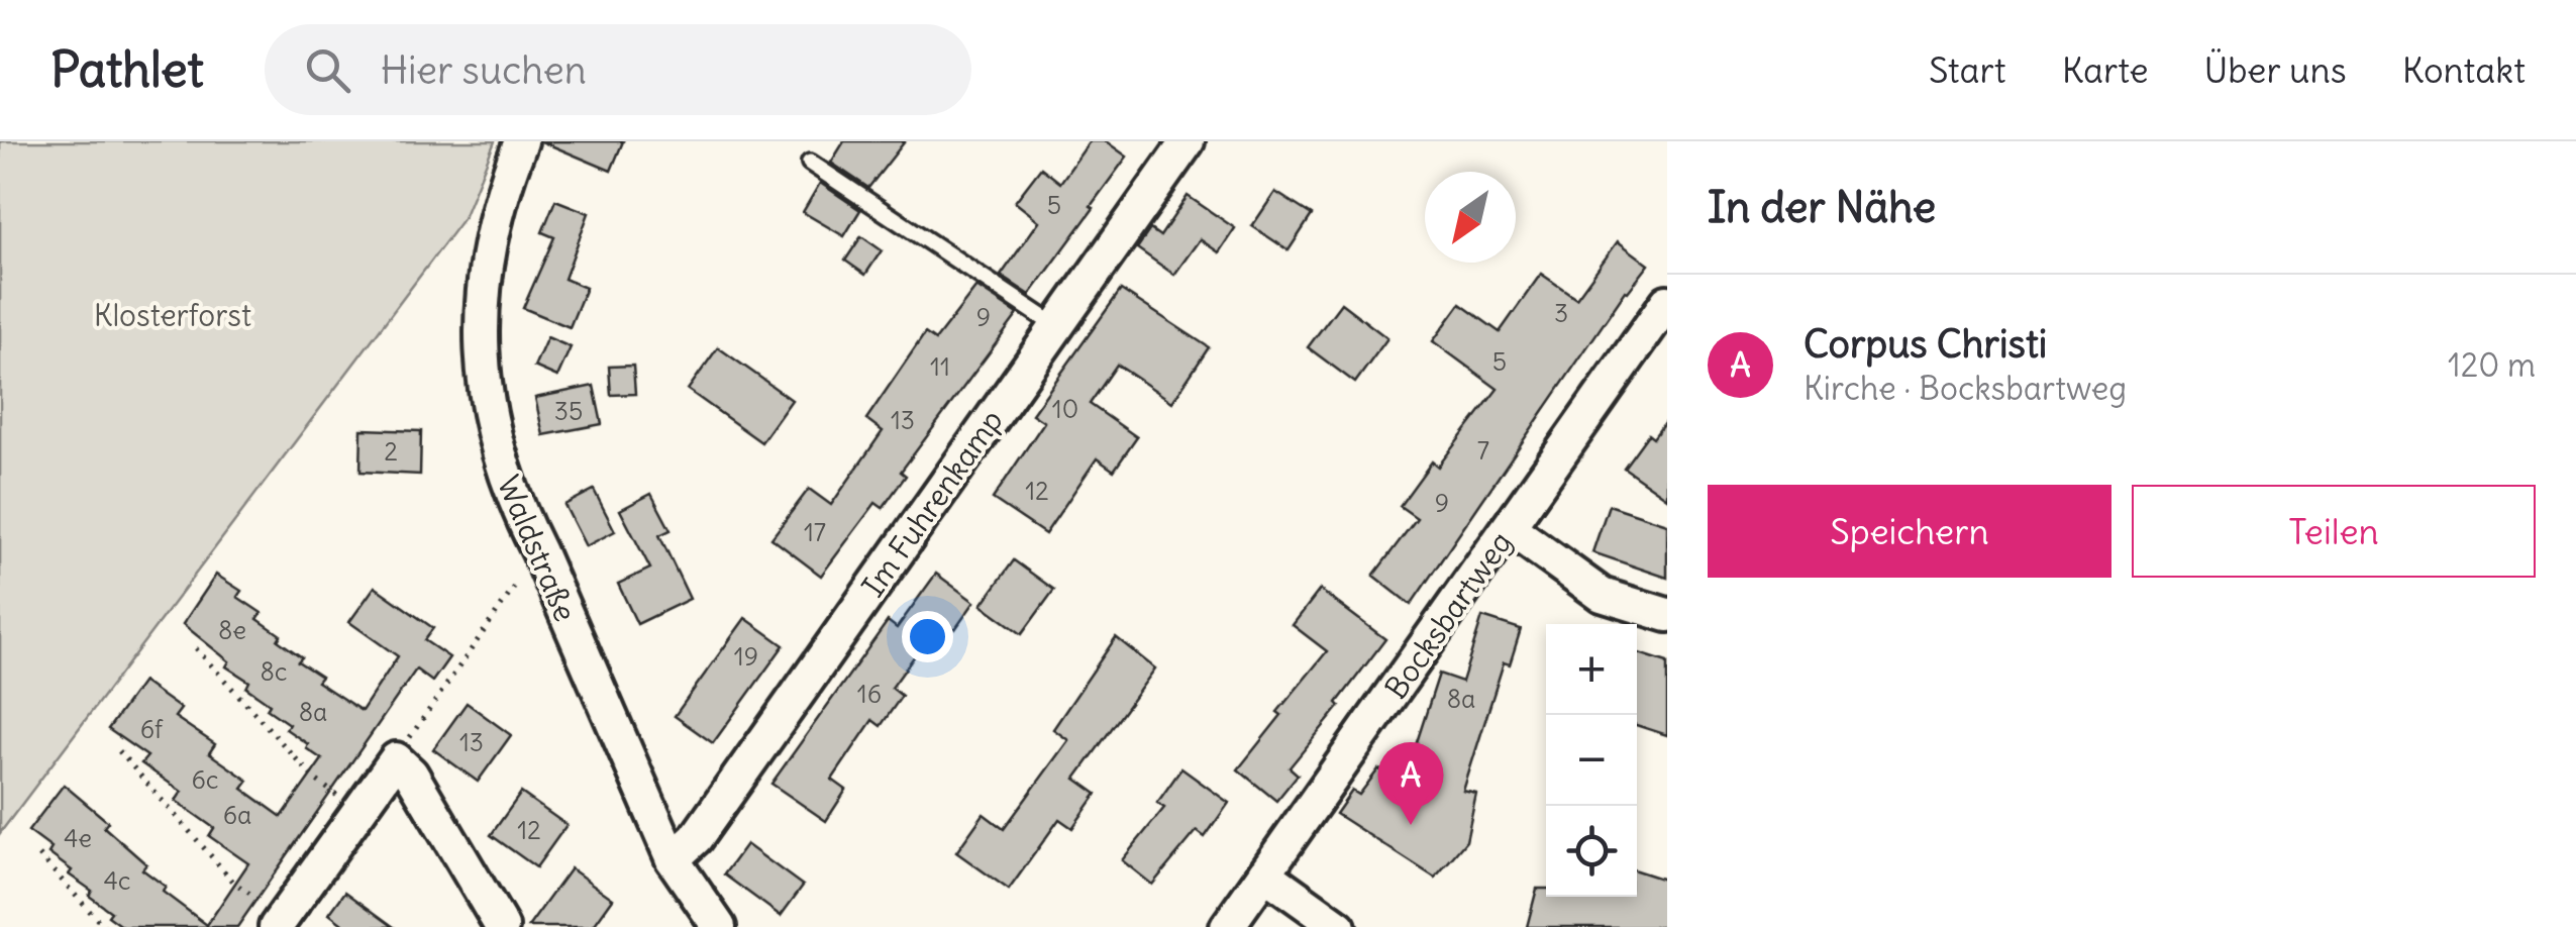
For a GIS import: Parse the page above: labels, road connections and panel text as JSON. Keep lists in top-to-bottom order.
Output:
{
  "streets": {
    "street": ["Im Fuhrenkamp", "Waldstraße", "Bocksbartweg"]
  },
  "crossings": [
    ["Im Fuhrenkamp", "Waldstraße"]
  ],
  "parks": ["Klosterforst"],
  "house_numbers": [
    "5",
    "3",
    "9",
    "5",
    "11",
    "10",
    "35",
    "13",
    "7",
    "2",
    "12",
    "9",
    "17",
    "8e",
    "19",
    "8c",
    "16",
    "8a",
    "8a",
    "6f",
    "13",
    "6c",
    "6a",
    "12",
    "4e",
    "4c"
  ],
  "north": "bottom left",
  "page": {
    "header": "Pathlet",
    "search": "Hier suchen",
    "nav": [
      "Start",
      "Karte",
      "Über uns",
      "Kontakt"
    ],
    "heading": "In der Nähe",
    "list": [
      {
        "mark": "A",
        "name": "Corpus Christi",
        "note": "Kirche · Bocksbartweg",
        "value": "120 m"
      }
    ],
    "buttons": ["Speichern", "Teilen"],
    "map_buttons": ["+", "−"],
    "pins": "A"
  }
}
